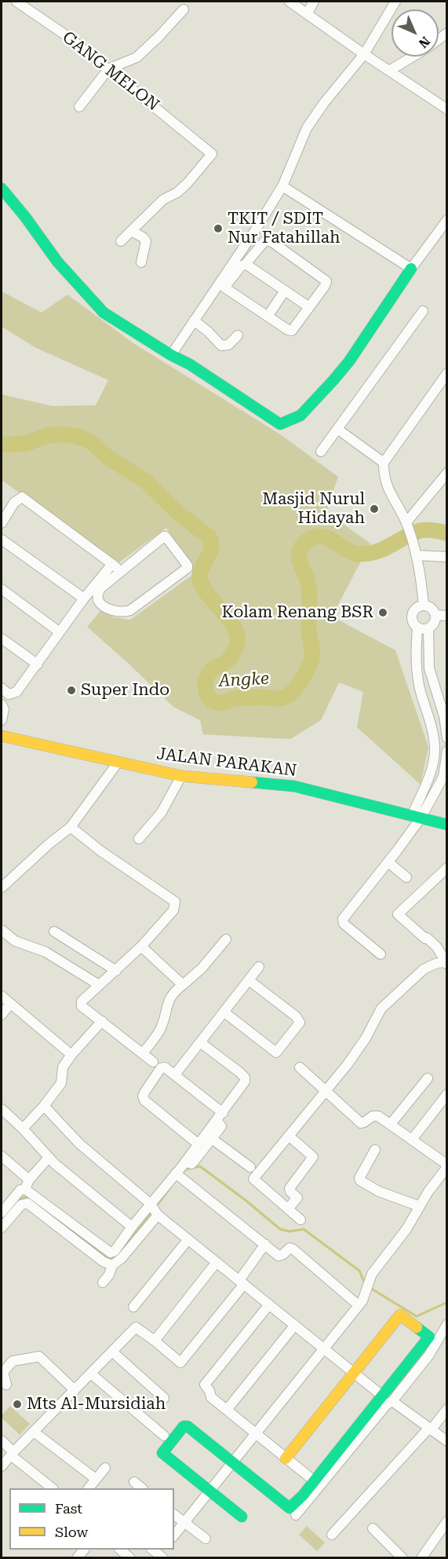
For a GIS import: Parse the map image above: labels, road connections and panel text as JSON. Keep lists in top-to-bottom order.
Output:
{
  "streets": {
    "street": ["GANG MELON", "JALAN PARAKAN"]
  },
  "water": ["Angke"],
  "places": [
    "TKIT / SDIT Nur Fatahillah",
    "Masjid Nurul Hidayah",
    "Kolam Renang BSR",
    "Super Indo",
    "Mts Al-Mursidiah"
  ],
  "legend": ["Fast", "Slow"],
  "north": "bottom right"
}
